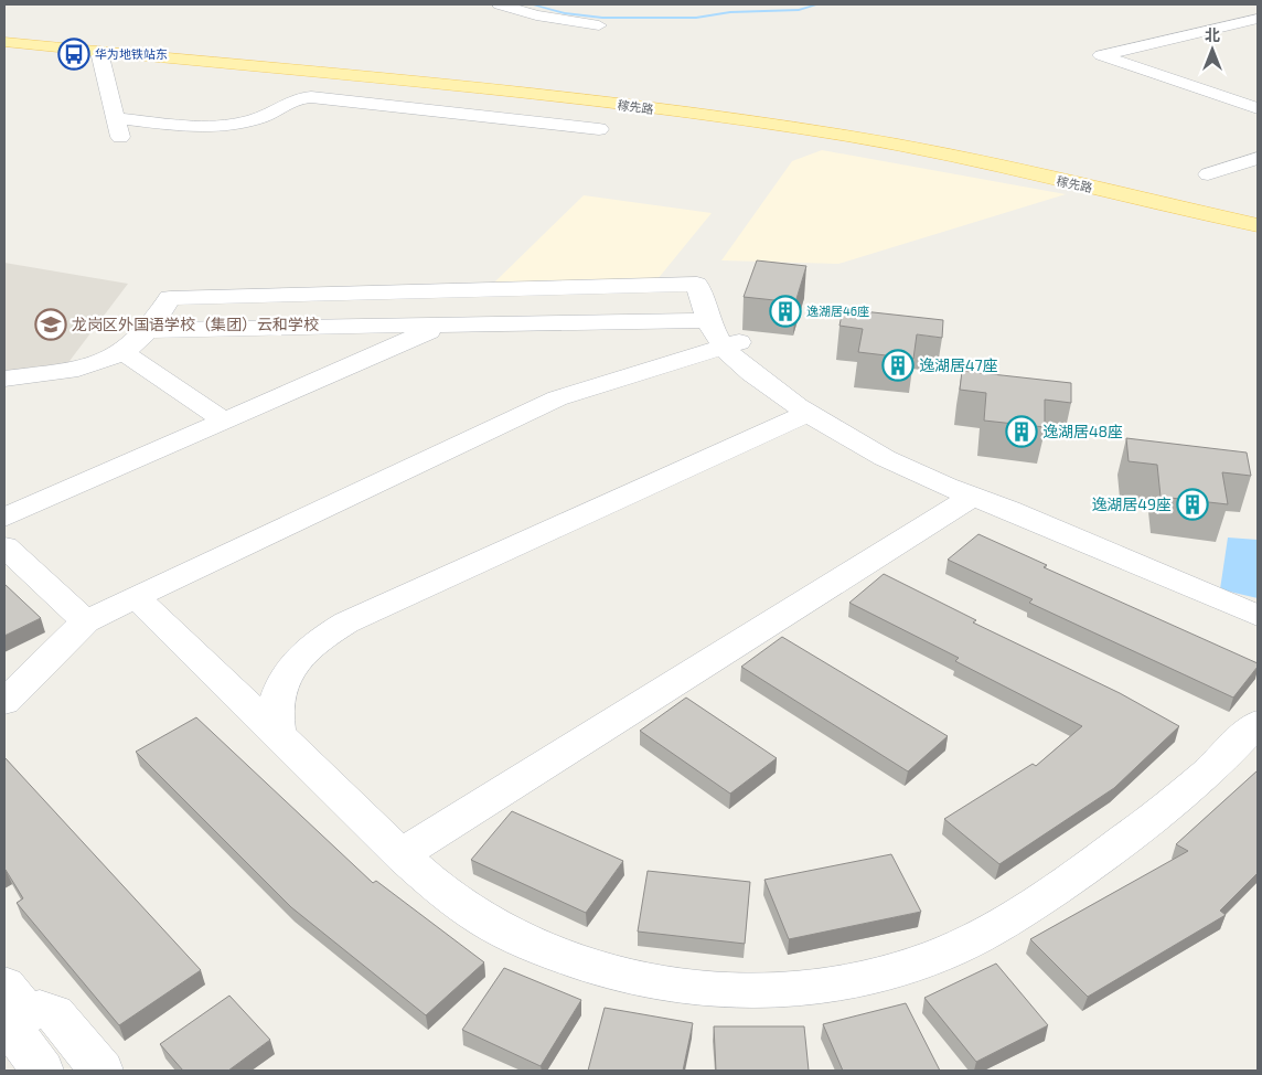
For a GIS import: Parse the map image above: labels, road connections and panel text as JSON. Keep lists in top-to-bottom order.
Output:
{
  "streets": {
    "main road": ["稼先路"]
  },
  "places": {
    "bus stop": ["华为地铁站东"],
    "building": [
      "逸湖居46座",
      "逸湖居47座",
      "逸湖居48座",
      "逸湖居49座"
    ],
    "school or university": ["龙岗区外国语学校（集团）云和学校"]
  },
  "north": "top"
}
